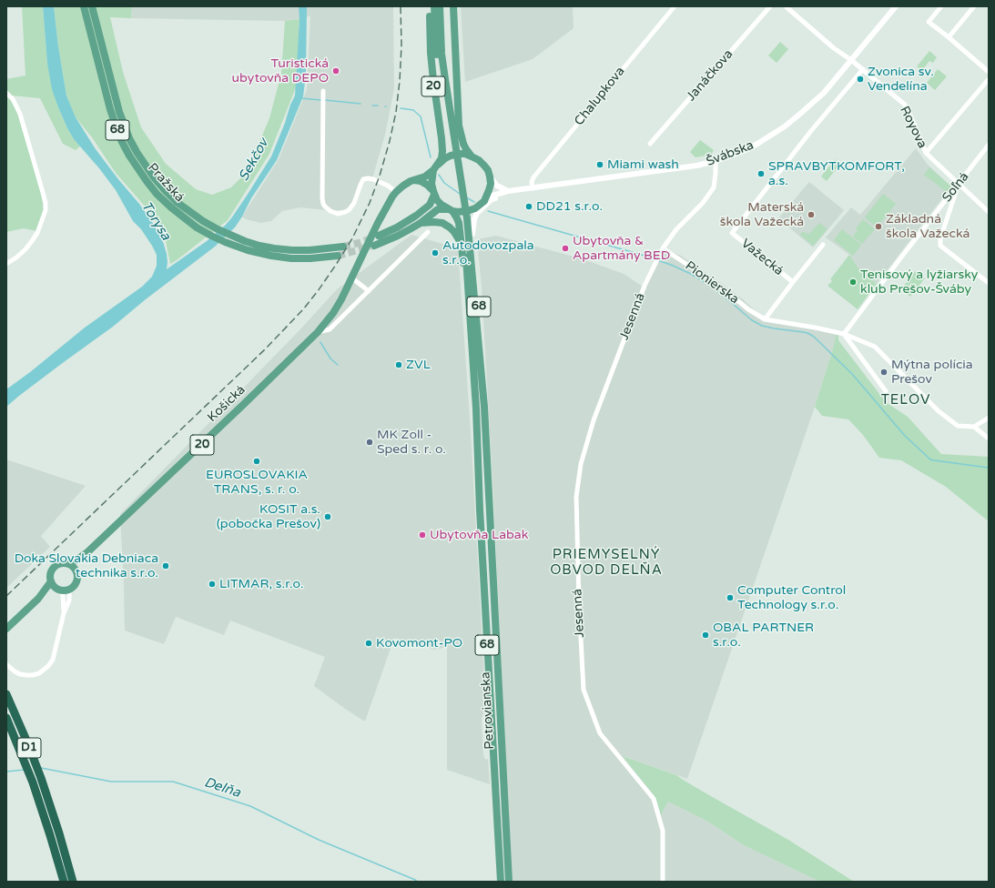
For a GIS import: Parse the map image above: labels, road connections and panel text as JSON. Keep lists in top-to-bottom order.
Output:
{
  "streets": {
    "highway": ["D1"],
    "main road": [
      "20",
      "68",
      "Pražská",
      "Košická",
      "Petrovianska"
    ],
    "street": [
      "Janáčkova",
      "Chalupkova",
      "Royova",
      "Švábska",
      "Soľná",
      "Važecká",
      "Pionierska",
      "Jesenná"
    ]
  },
  "crossings": [
    ["20", "68"],
    ["20", "Švábska"],
    ["20", "Košická"],
    ["Chalupkova", "Švábska"],
    ["Royova", "Švábska"],
    ["Royova", "Soľná"],
    ["Royova", "Važecká"],
    ["68", "Švábska"],
    ["68", "Košická"],
    ["68", "Petrovianska"],
    ["Švábska", "Košická"],
    ["Soľná", "Pionierska"],
    ["Važecká", "Pionierska"],
    ["Pionierska", "Jesenná"]
  ],
  "districts": ["TEĽOV", "PRIEMYSELNÝ OBVOD DELŇA"],
  "water": ["Sekčov", "Torysa", "Delňa"],
  "places": [
    "Turistická ubytovňa DEPO",
    "Zvonica sv. Vendelína",
    "Miami wash",
    "SPRAVBYTKOMFORT, a.s.",
    "DD21 s.r.o.",
    "Materská škola Važecká",
    "Základná škola Važecká",
    "Ubytovňa & Apartmány BED",
    "Autodovozpala s.r.o.",
    "Tenisový a lyžiarsky klub Prešov-Šváby",
    "ZVL",
    "Mýtna polícia Prešov",
    "MK Zoll - Sped s. r. o.",
    "EUROSLOVAKIA TRANS, s. r. o.",
    "KOSIT a.s. (pobočka Prešov)",
    "Ubytovňa Labak",
    "Doka Slovakia Debniaca technika s.r.o.",
    "LITMAR, s.r.o.",
    "Computer Control Technology s.r.o.",
    "OBAL PARTNER s.r.o.",
    "Kovomont-PO"
  ]
}
